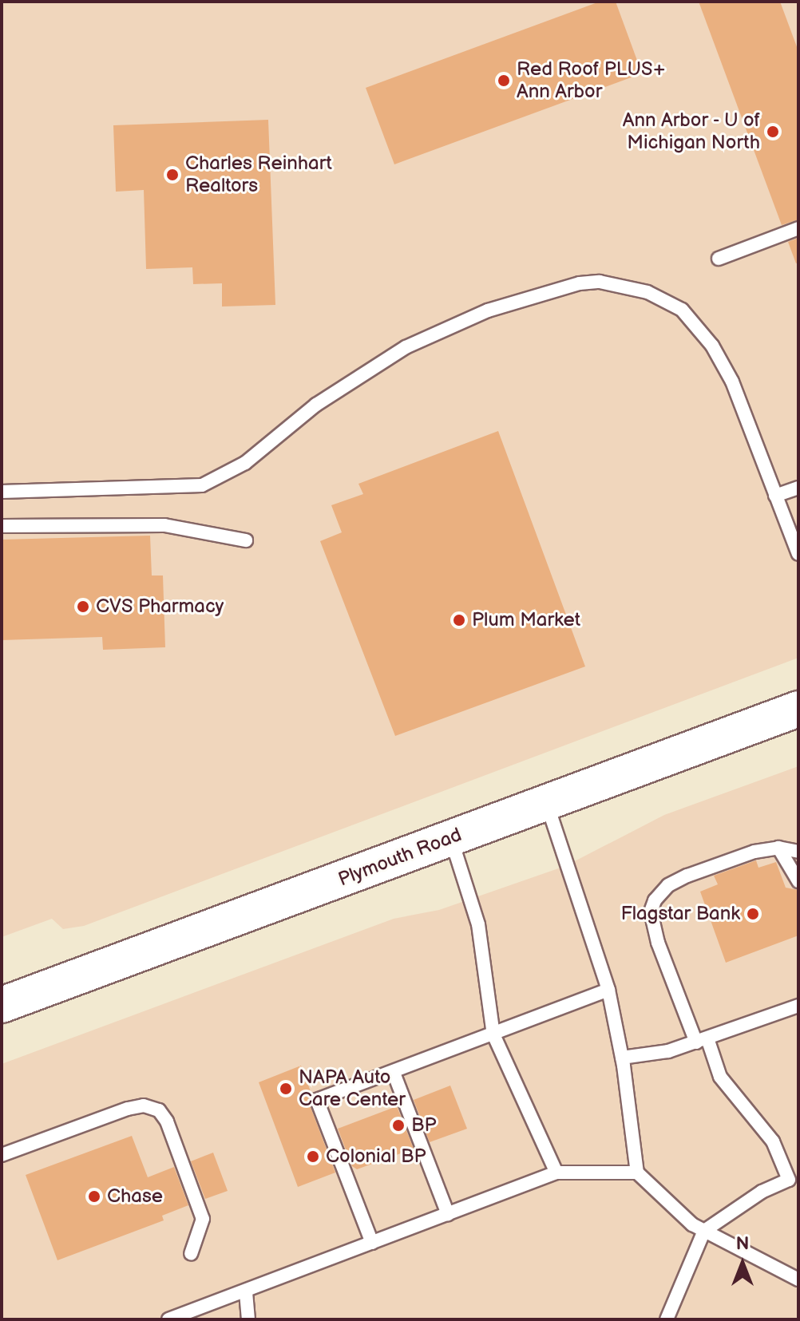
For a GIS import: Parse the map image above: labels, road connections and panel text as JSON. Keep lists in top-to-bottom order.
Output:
{
  "streets": {
    "main road": ["Plymouth Road"]
  },
  "places": [
    "Red Roof PLUS+ Ann Arbor",
    "Ann Arbor - U of Michigan North",
    "Charles Reinhart Realtors",
    "CVS Pharmacy",
    "Plum Market",
    "Flagstar Bank",
    "NAPA Auto Care Center",
    "BP",
    "Colonial BP",
    "Chase"
  ],
  "north": "top"
}
